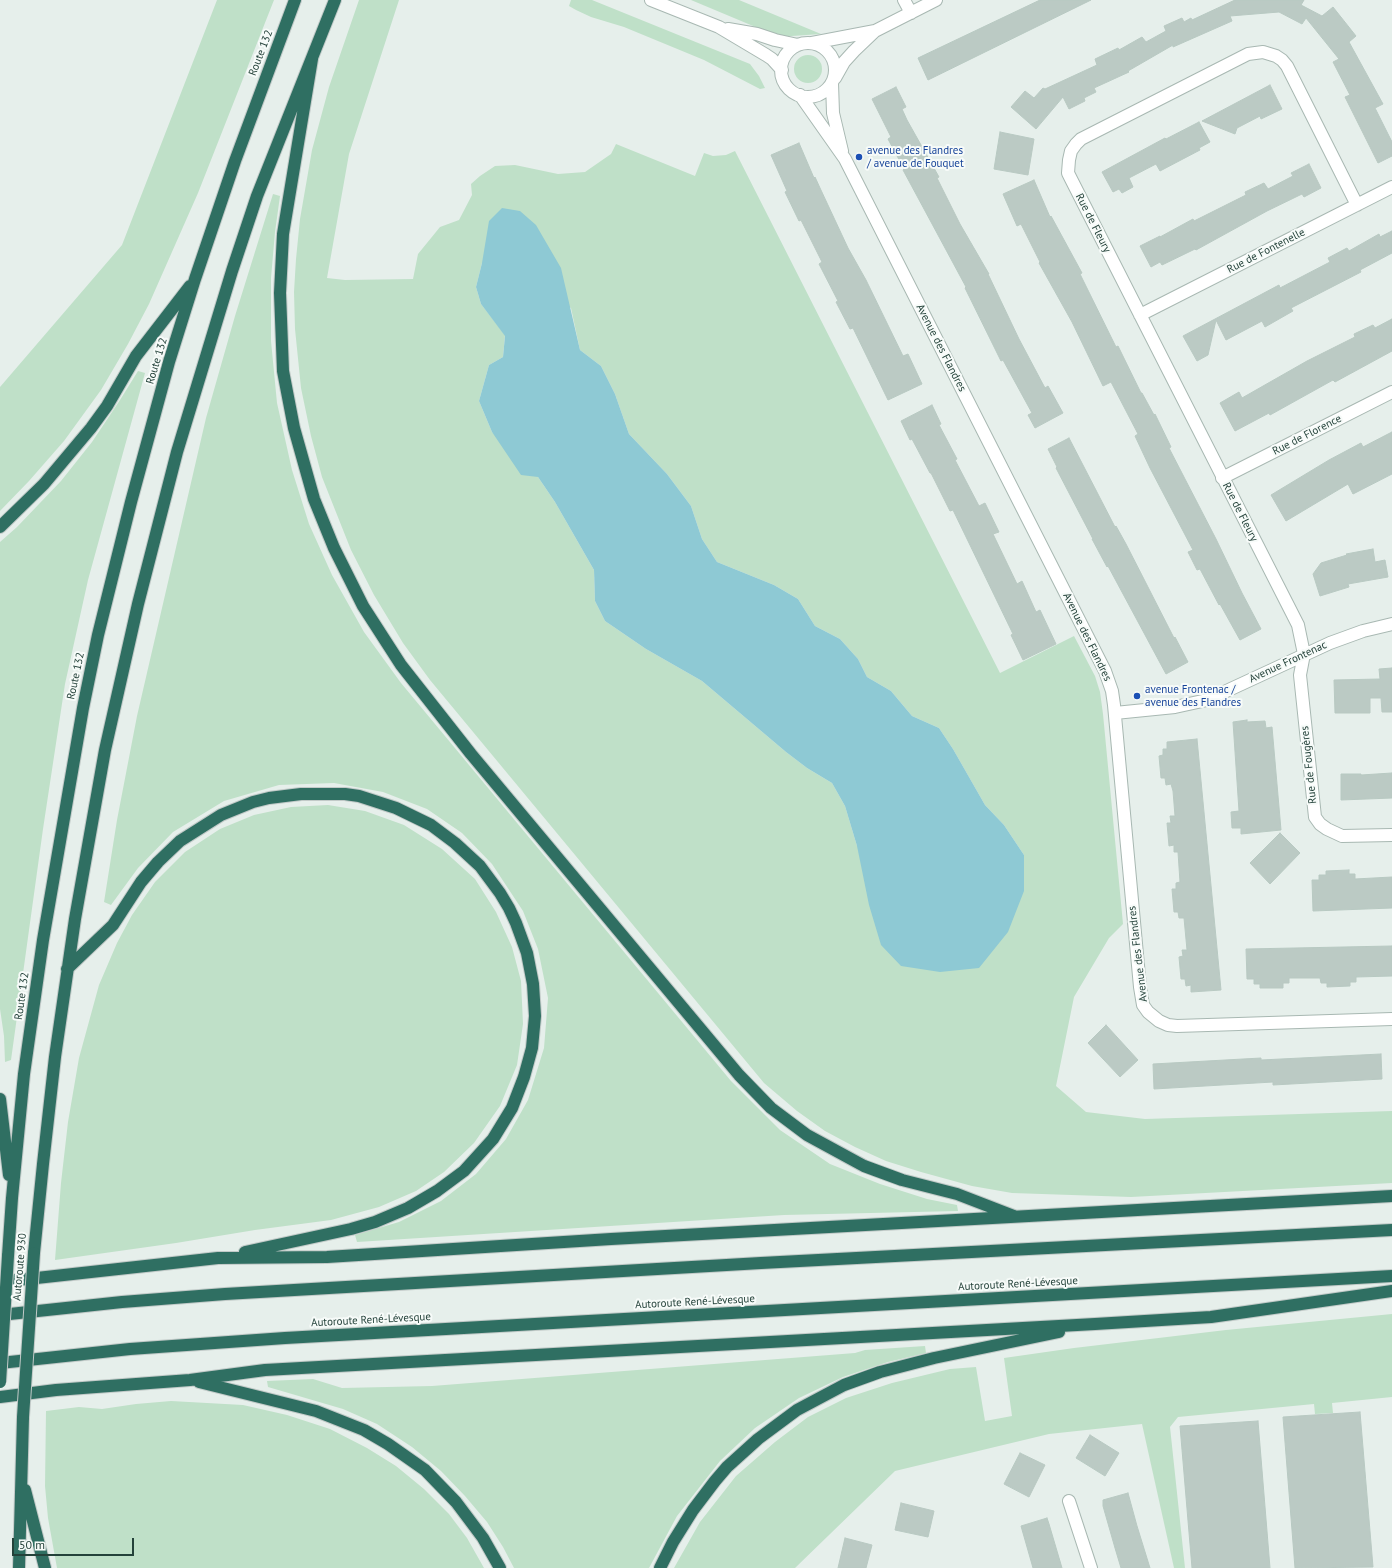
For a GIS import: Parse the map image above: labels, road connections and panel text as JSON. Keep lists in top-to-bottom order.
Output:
{
  "streets": {
    "highway": ["Route 132", "Autoroute 930", "Autoroute René-Lévesque"],
    "street": [
      "Rue de Fleury",
      "Rue de Fontenelle",
      "Avenue des Flandres",
      "Rue de Florence",
      "Avenue Frontenac",
      "Rue de Fougères"
    ]
  },
  "crossings": [
    ["Rue de Fleury", "Rue de Fontenelle"],
    ["Rue de Fleury", "Rue de Florence"],
    ["Rue de Fleury", "Avenue Frontenac"],
    ["Rue de Fleury", "Rue de Fougères"],
    ["Avenue des Flandres", "Avenue Frontenac"],
    ["Avenue Frontenac", "Rue de Fougères"]
  ],
  "places": ["avenue des Flandres / avenue de Fouquet", "avenue Frontenac / avenue des Flandres"],
  "scale_bar": "50 m"
}
